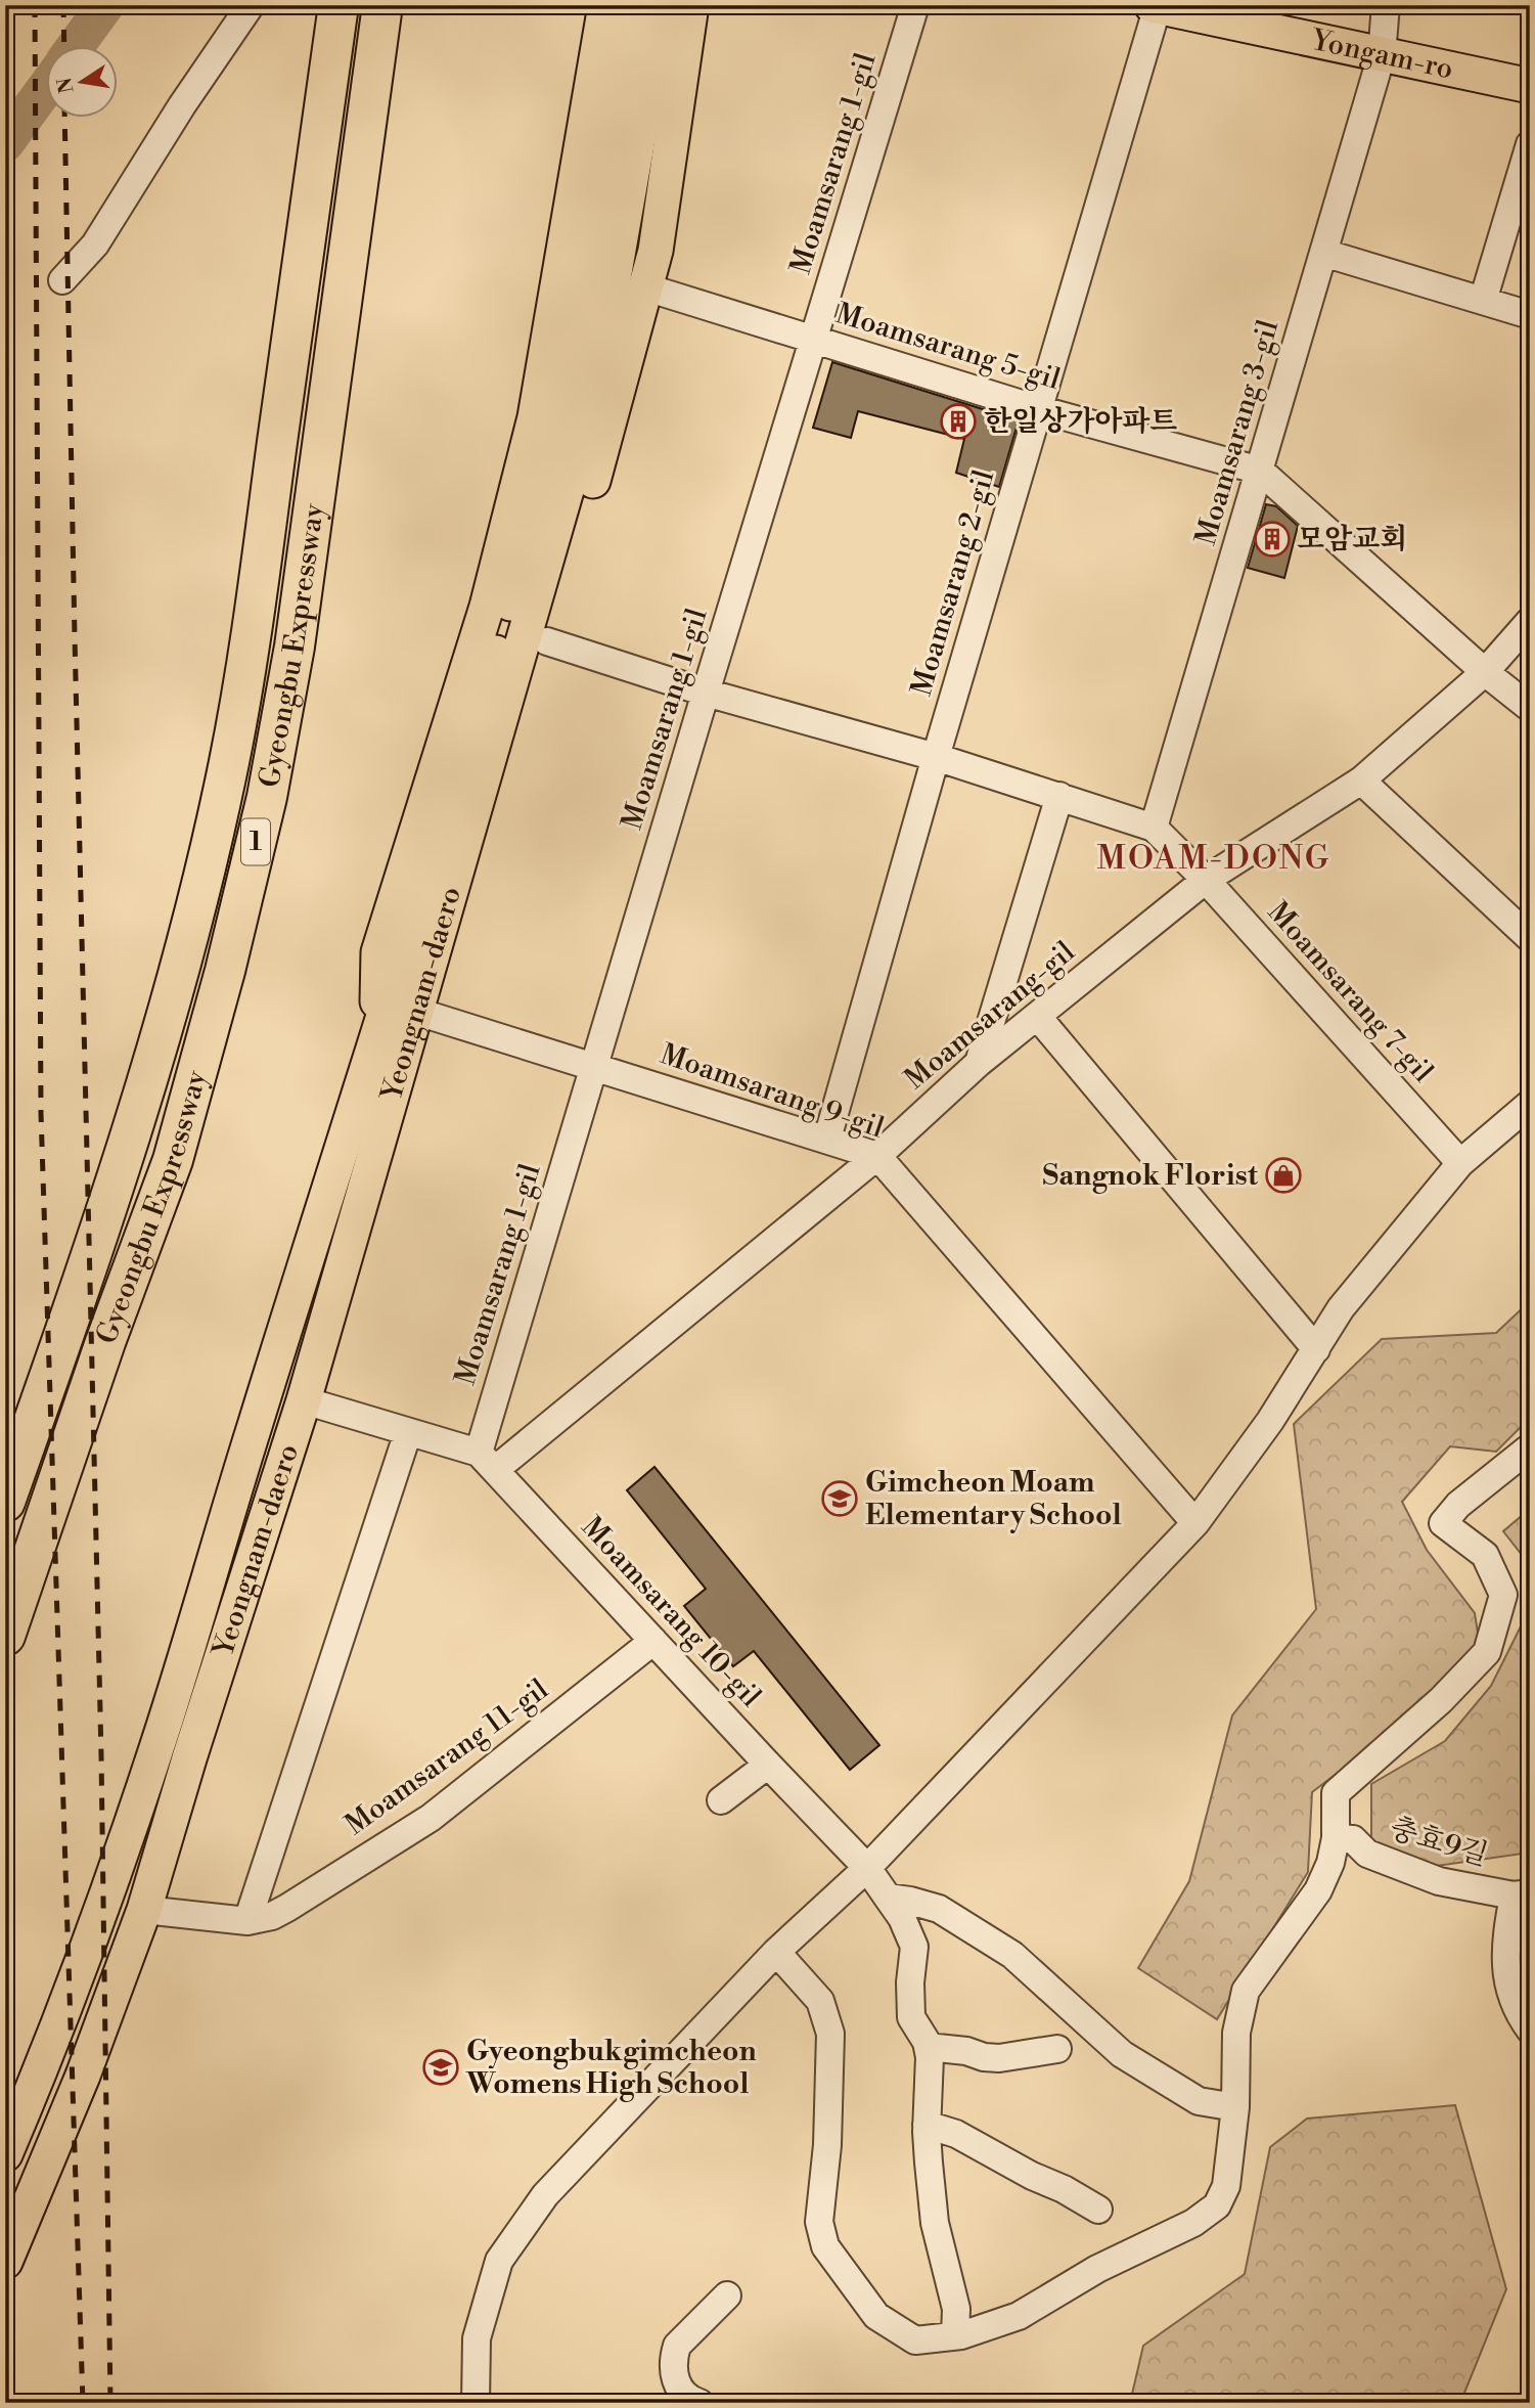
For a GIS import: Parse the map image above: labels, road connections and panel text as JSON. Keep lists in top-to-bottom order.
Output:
{
  "streets": {
    "highway": ["Gyeongbu Expressway", "1"],
    "main road": ["Yongam-ro", "Yeongnam-daero"],
    "street": [
      "Moamsarang 1-gil",
      "Moamsarang 5-gil",
      "Moamsarang 3-gil",
      "Moamsarang 2-gil",
      "Moamsarang 7-gil",
      "Moamsarang-gil",
      "Moamsarang 9-gil",
      "Moamsarang 10-gil",
      "Moamsarang 11-gil",
      "충효9길"
    ]
  },
  "crossings": [
    ["Yongam-ro", "Moamsarang 3-gil"],
    ["Yongam-ro", "Moamsarang 2-gil"],
    ["Moamsarang 1-gil", "Moamsarang 5-gil"],
    ["Moamsarang 1-gil", "Moamsarang 7-gil"],
    ["Moamsarang 1-gil", "Moamsarang-gil"],
    ["Moamsarang 1-gil", "Moamsarang 9-gil"],
    ["Moamsarang 1-gil", "Moamsarang 10-gil"],
    ["Moamsarang 5-gil", "Moamsarang 3-gil"],
    ["Moamsarang 5-gil", "Moamsarang 2-gil"],
    ["Moamsarang 5-gil", "Moamsarang-gil"],
    ["Moamsarang 3-gil", "Moamsarang 7-gil"],
    ["Moamsarang 2-gil", "Moamsarang 7-gil"],
    ["Moamsarang 2-gil", "Moamsarang 9-gil"],
    ["Moamsarang 7-gil", "Moamsarang-gil"],
    ["Yeongnam-daero", "Moamsarang 11-gil"],
    ["Moamsarang-gil", "Moamsarang 9-gil"],
    ["Moamsarang-gil", "Moamsarang 10-gil"],
    ["Moamsarang 10-gil", "Moamsarang 11-gil"]
  ],
  "districts": ["MOAM-DONG"],
  "places": {
    "building": ["한일상가아파트", "모암교회"],
    "shop": ["Sangnok Florist"],
    "school or university": ["Gimcheon Moam Elementary School", "Gyeongbukgimcheon Womens High School"]
  },
  "north": "left"
}
